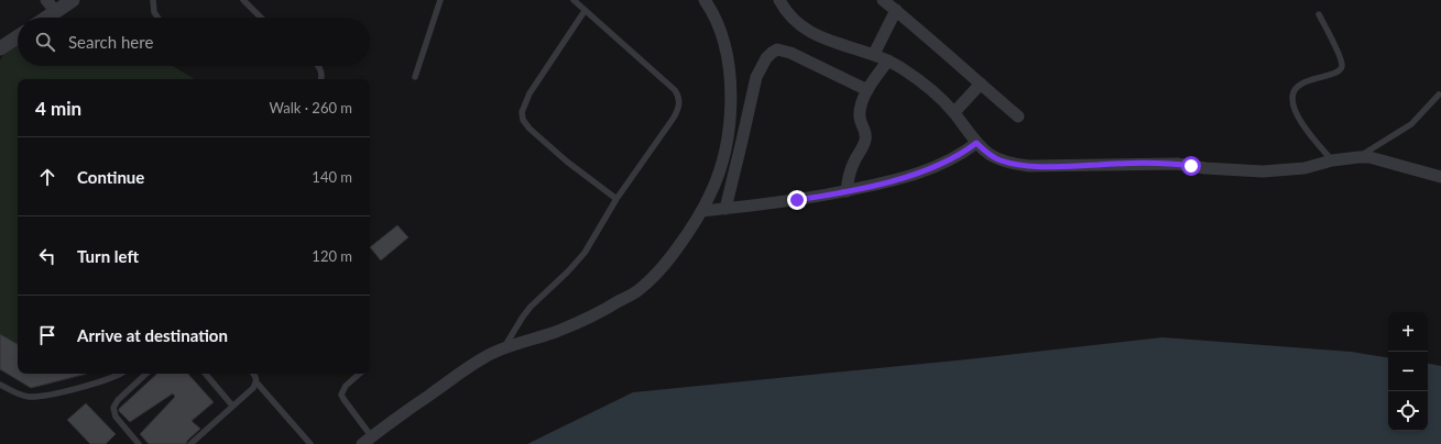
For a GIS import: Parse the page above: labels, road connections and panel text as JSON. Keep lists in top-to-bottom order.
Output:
{
  "page": {
    "search": "Search here",
    "heading": ["4 min", "Walk · 260 m"],
    "list": [
      ["Continue", "140 m"],
      ["Turn left", "120 m"],
      "Arrive at destination"
    ],
    "map_buttons": ["+", "−"]
  }
}
